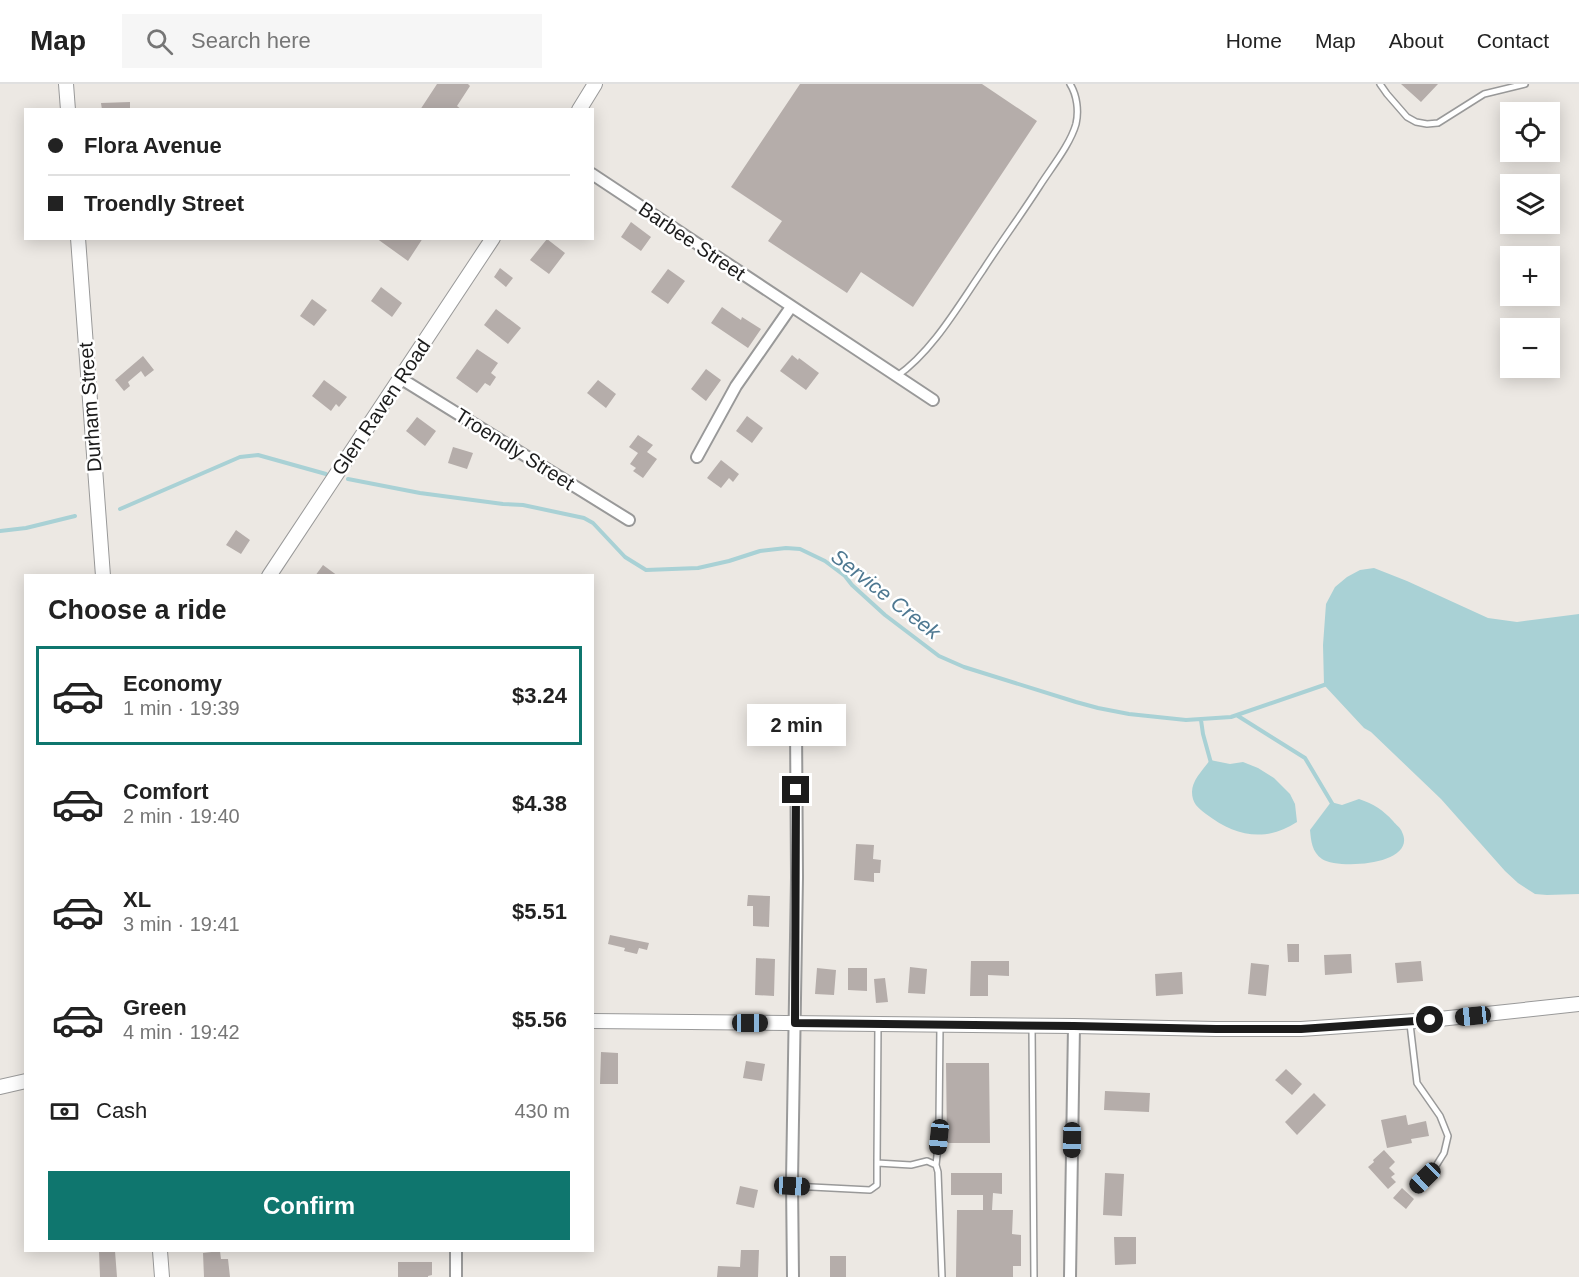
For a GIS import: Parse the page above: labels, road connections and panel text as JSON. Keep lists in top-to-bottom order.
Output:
{
  "streets": {
    "street": [
      "Barbee Street",
      "Durham Street",
      "Glen Raven Road",
      "Troendly Street"
    ]
  },
  "crossings": [
    ["Glen Raven Road", "Troendly Street"]
  ],
  "water": ["Service Creek"],
  "page": {
    "header": "Map",
    "search": "Search here",
    "nav": [
      "Home",
      "Map",
      "About",
      "Contact"
    ],
    "map_buttons": ["+", "−"],
    "banner": ["Flora Avenue", "Troendly Street"],
    "heading": "Choose a ride",
    "list": [
      {
        "name": "Economy",
        "note": "1 min · 19:39",
        "value": "$3.24"
      },
      {
        "name": "Comfort",
        "note": "2 min · 19:40",
        "value": "$4.38"
      },
      {
        "name": "XL",
        "note": "3 min · 19:41",
        "value": "$5.51"
      },
      {
        "name": "Green",
        "note": "4 min · 19:42",
        "value": "$5.56"
      }
    ],
    "bubble": "2 min",
    "pay": ["Cash", "430 m"],
    "buttons": "Confirm"
  }
}
